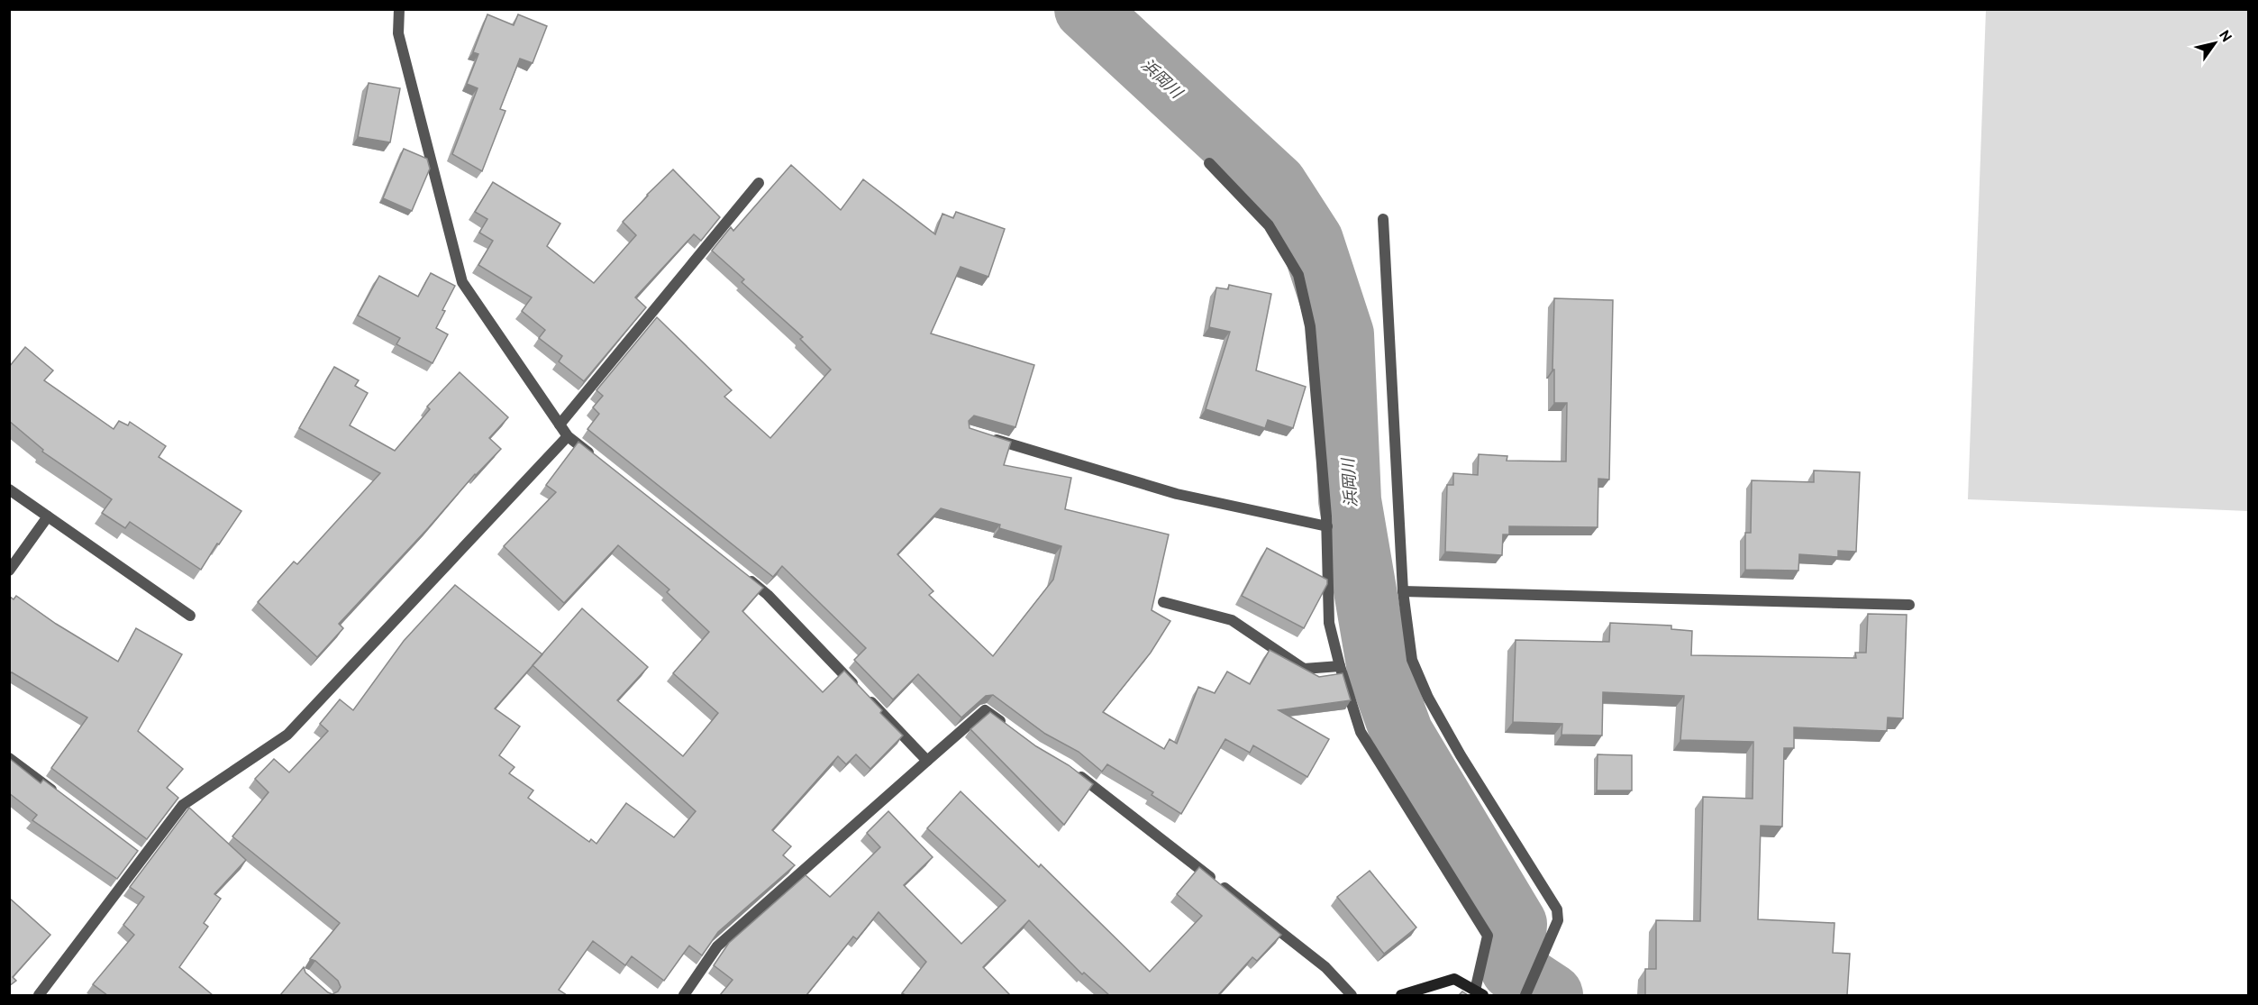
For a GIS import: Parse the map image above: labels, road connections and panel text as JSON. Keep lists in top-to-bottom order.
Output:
{
  "water": ["浜岡川"],
  "north": "top right"
}
